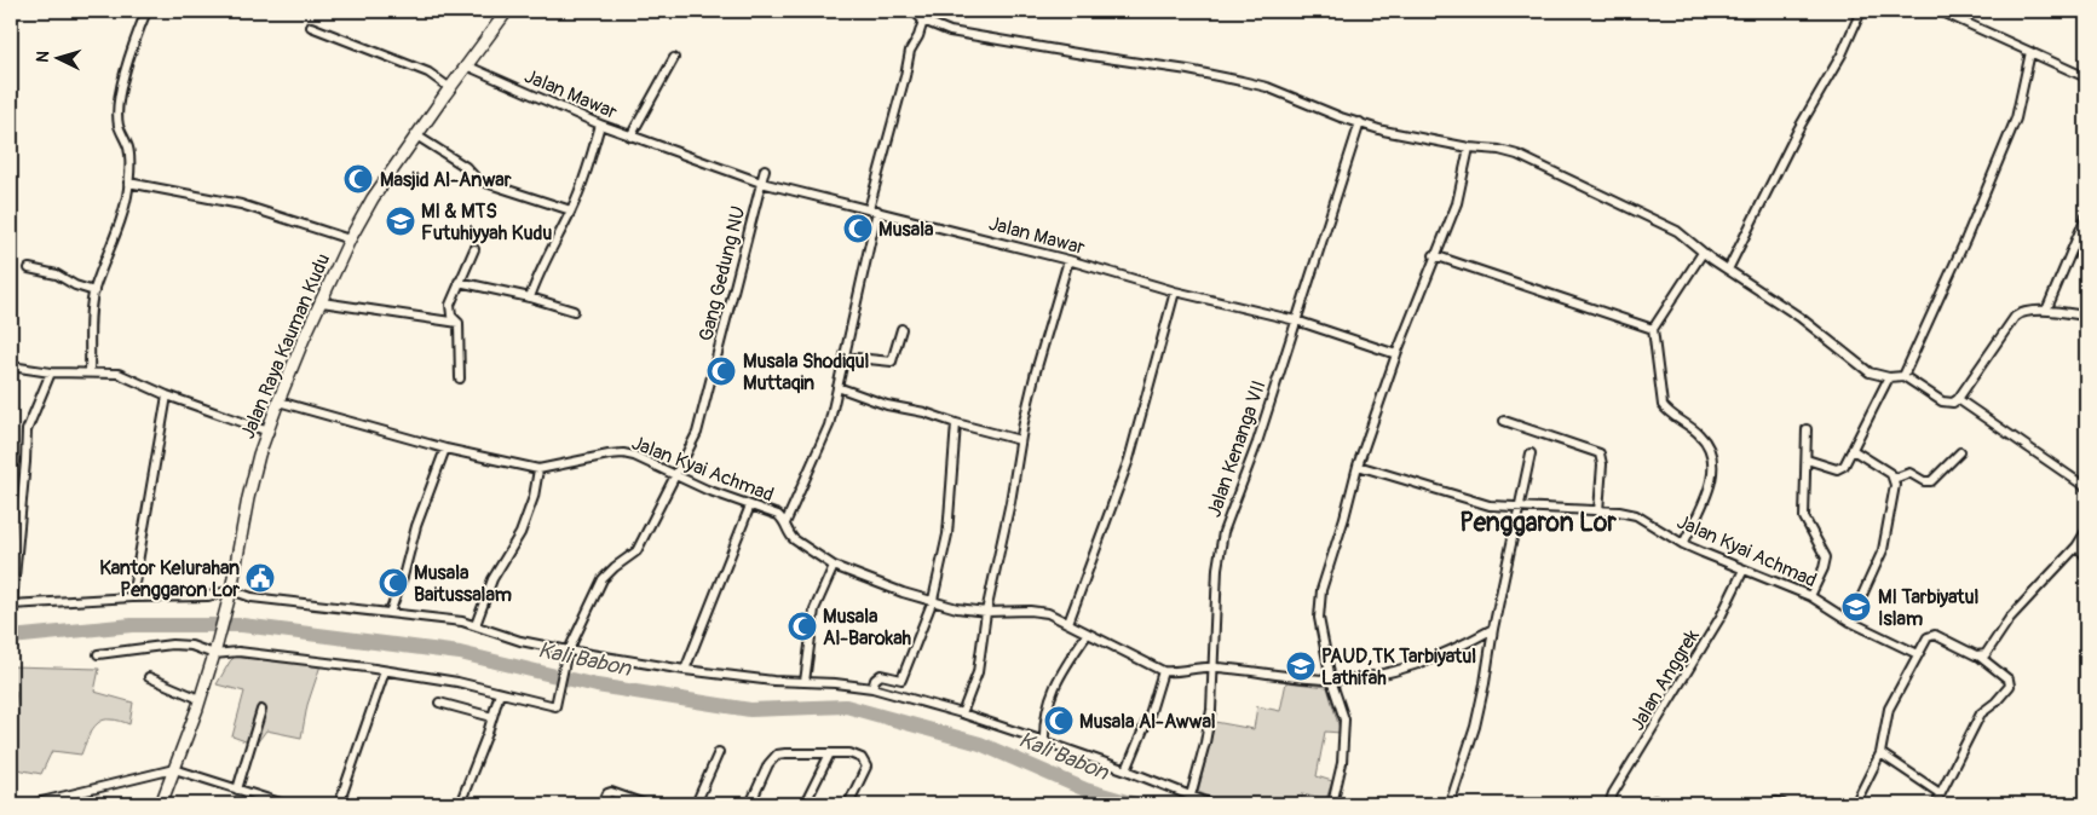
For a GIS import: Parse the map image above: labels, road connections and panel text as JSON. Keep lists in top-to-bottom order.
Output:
{
  "streets": {
    "street": [
      "Jalan Mawar",
      "Gang Gedung NU",
      "Jalan Raya Kauman Kudu",
      "Jalan Kenanga VII",
      "Jalan Kyai Achmad",
      "Jalan Anggrek"
    ]
  },
  "crossings": [
    ["Jalan Mawar", "Gang Gedung NU"],
    ["Jalan Mawar", "Jalan Raya Kauman Kudu"],
    ["Jalan Mawar", "Jalan Kenanga VII"],
    ["Gang Gedung NU", "Jalan Kyai Achmad"],
    ["Jalan Raya Kauman Kudu", "Jalan Kyai Achmad"],
    ["Jalan Kenanga VII", "Jalan Kyai Achmad"],
    ["Jalan Kyai Achmad", "Jalan Anggrek"]
  ],
  "districts": ["Penggaron Lor"],
  "water": ["Kali Babon"],
  "places": {
    "mosque": [
      "Masjid Al-Anwar",
      "Musala",
      "Musala Shodiqul Muttaqin",
      "Musala Baitussalam",
      "Musala Al-Barokah",
      "Musala Al-Awwal"
    ],
    "school or university": ["MI & MTS Futuhiyyah Kudu", "MI Tarbiyatul Islam", "PAUD,TK Tarbiyatul Lathifah"],
    "public building": ["Kantor Kelurahan Penggaron Lor"]
  },
  "north": "left"
}
